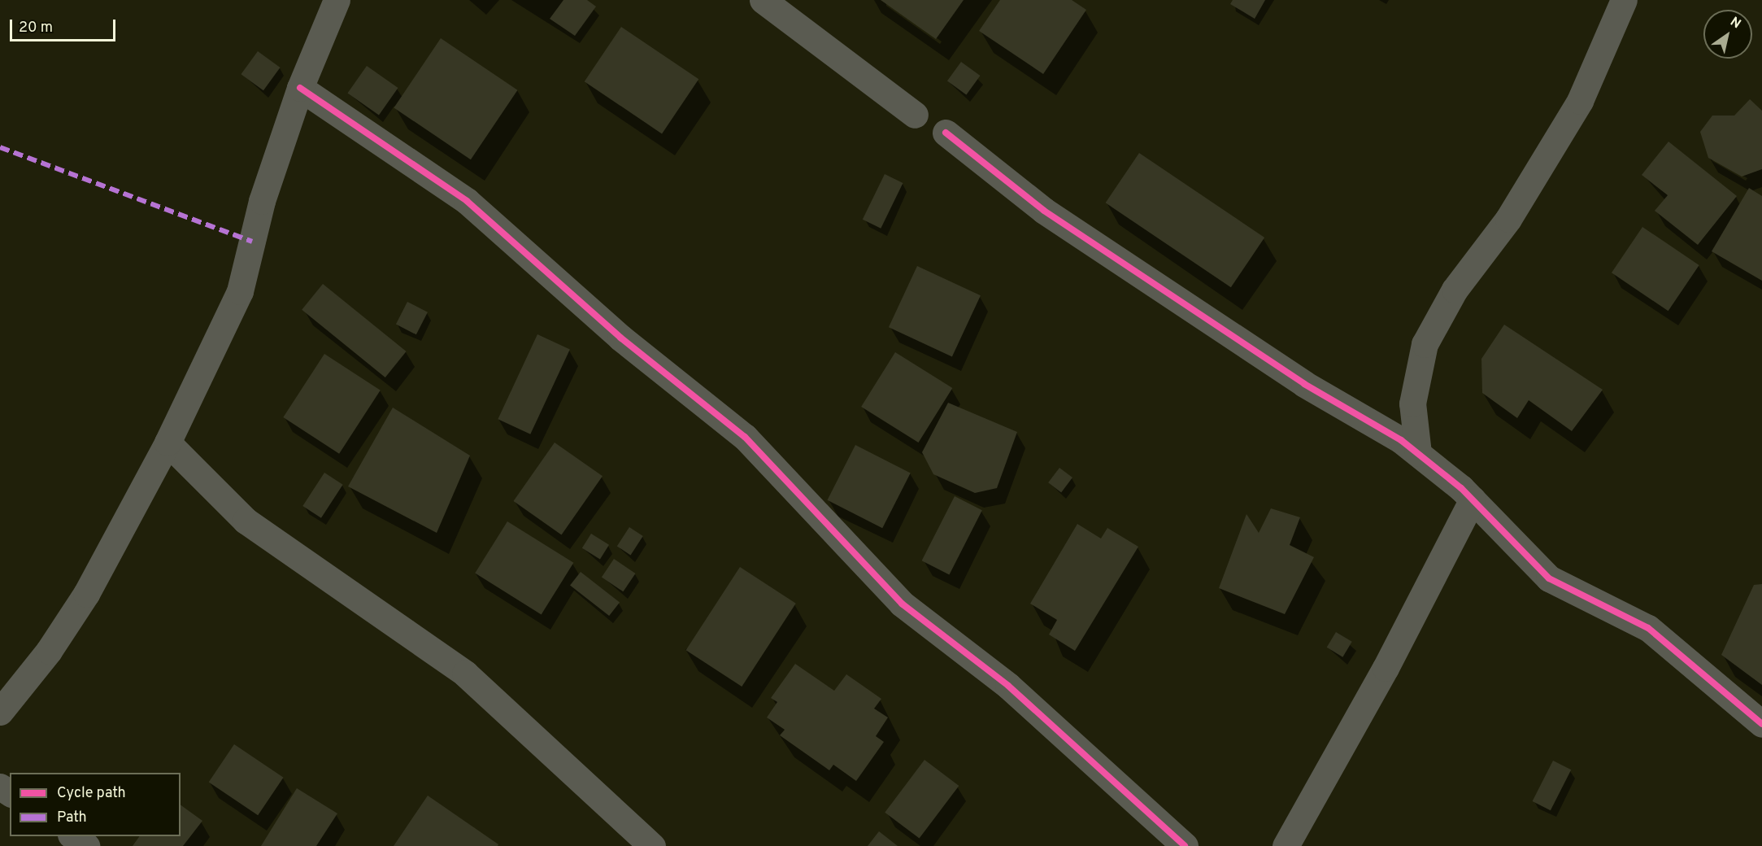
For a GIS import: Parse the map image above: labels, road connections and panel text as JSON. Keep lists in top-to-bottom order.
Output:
{
  "legend": ["Cycle path", "Path"],
  "scale_bar": "20 m",
  "north": "top right"
}
